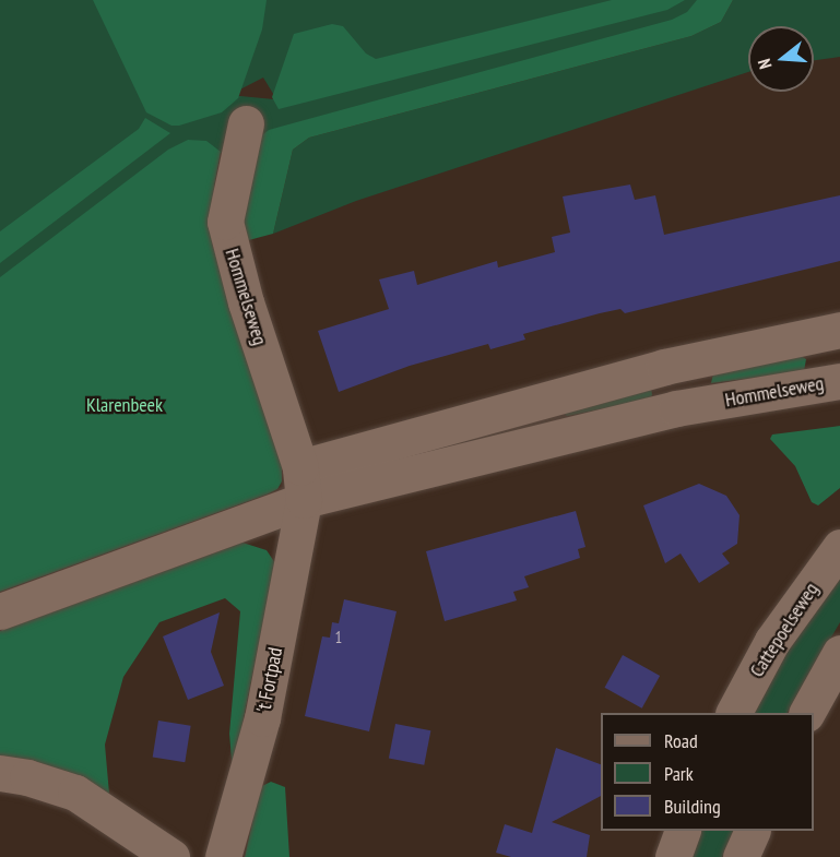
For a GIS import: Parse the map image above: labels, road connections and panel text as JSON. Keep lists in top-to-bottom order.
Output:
{
  "streets": {
    "street": ["Hommelseweg", "Cattepoelseweg", "'t Fortpad"]
  },
  "crossings": [
    ["Hommelseweg", "'t Fortpad"]
  ],
  "parks": ["Klarenbeek"],
  "house_numbers": ["1"],
  "legend": ["Road", "Park", "Building"],
  "north": "left"
}
